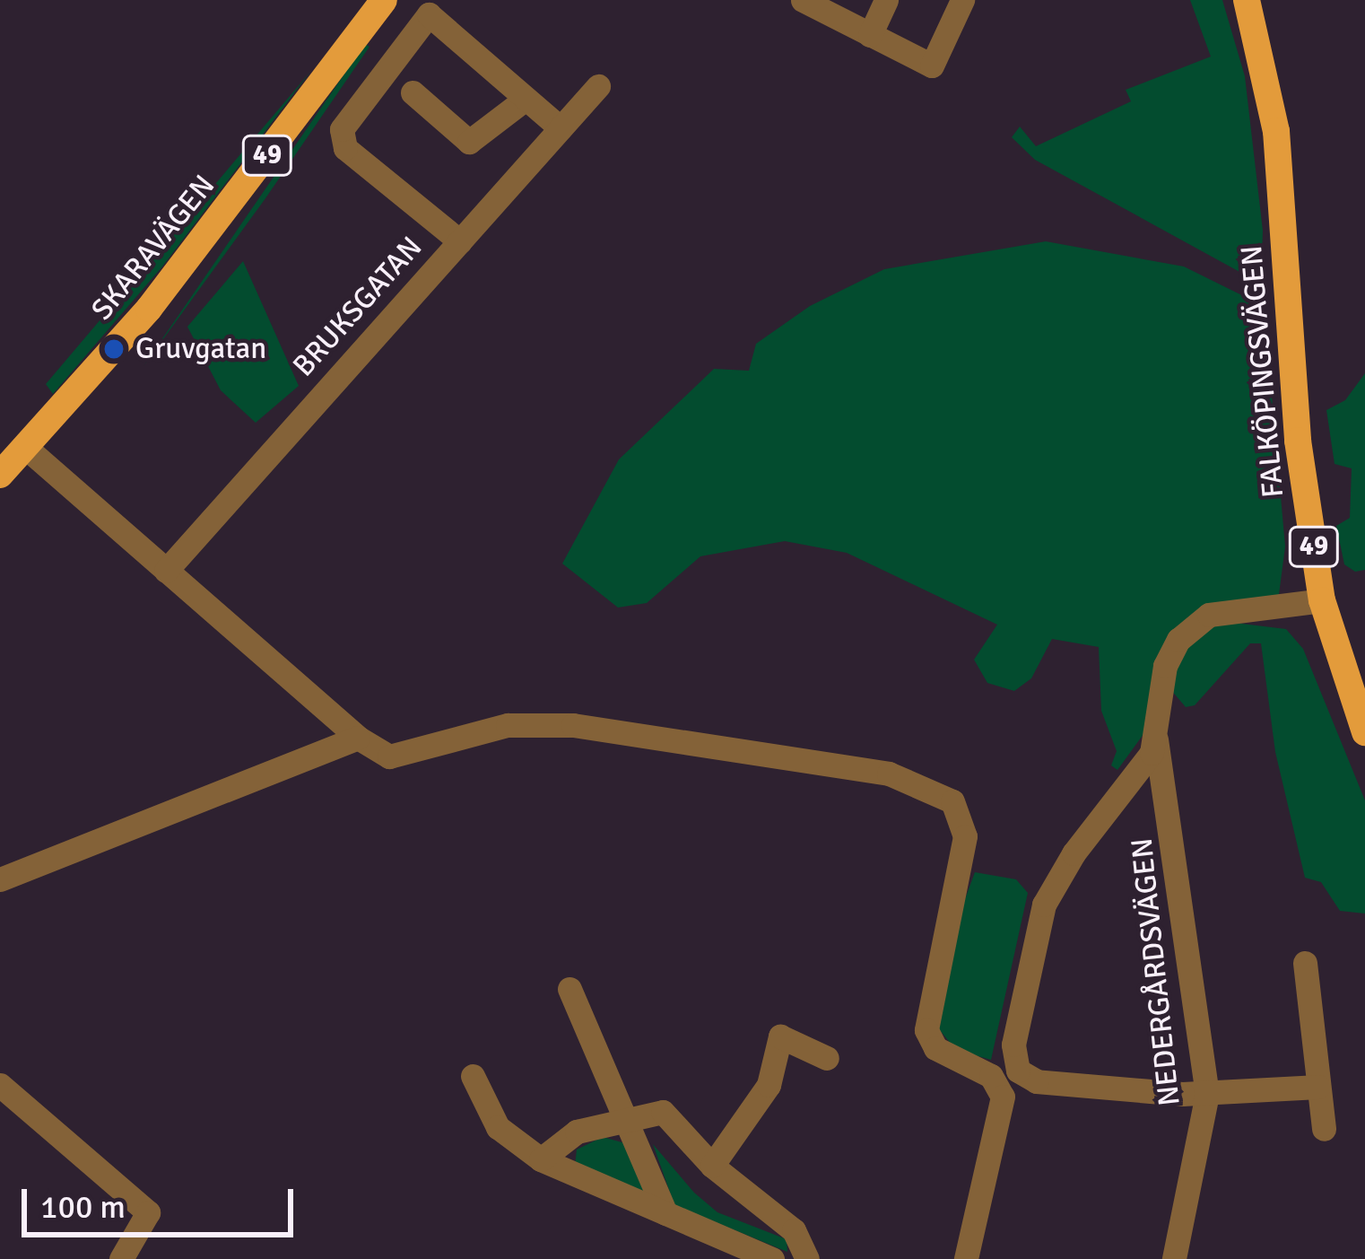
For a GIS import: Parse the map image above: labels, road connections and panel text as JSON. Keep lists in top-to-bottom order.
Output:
{
  "streets": {
    "main road": ["49", "SKARAVÄGEN", "FALKÖPINGSVÄGEN"],
    "street": ["BRUKSGATAN", "NEDERGÅRDSVÄGEN"]
  },
  "places": ["Gruvgatan"],
  "scale_bar": "100 m"
}
